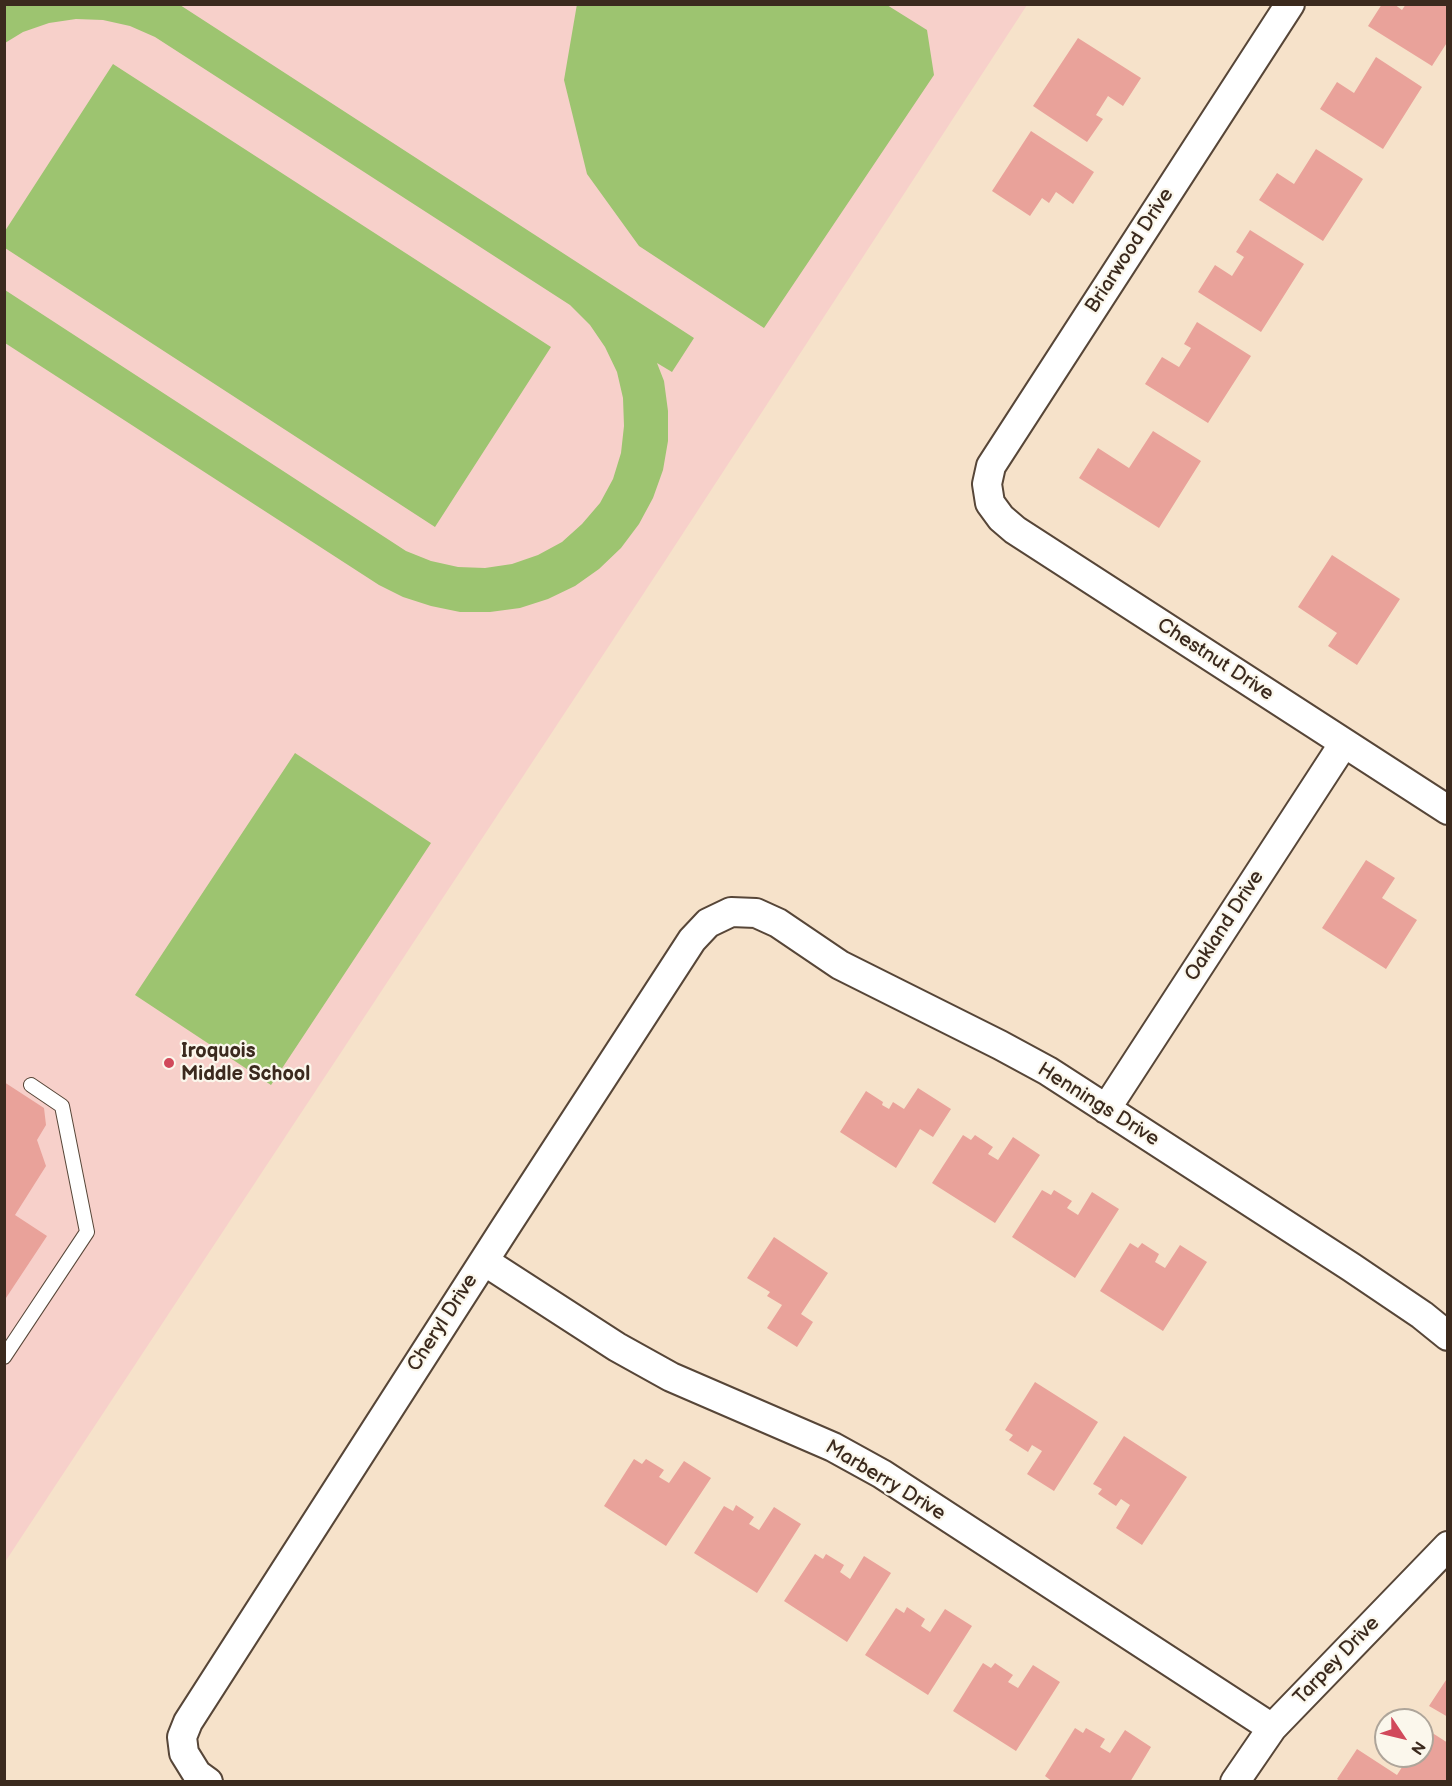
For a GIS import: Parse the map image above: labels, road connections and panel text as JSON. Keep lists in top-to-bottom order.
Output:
{
  "streets": {
    "street": [
      "Briarwood Drive",
      "Chestnut Drive",
      "Oakland Drive",
      "Hennings Drive",
      "Cheryl Drive",
      "Marberry Drive",
      "Tarpey Drive"
    ]
  },
  "crossings": [
    ["Briarwood Drive", "Chestnut Drive"],
    ["Chestnut Drive", "Oakland Drive"],
    ["Oakland Drive", "Hennings Drive"],
    ["Hennings Drive", "Cheryl Drive"],
    ["Cheryl Drive", "Marberry Drive"],
    ["Marberry Drive", "Tarpey Drive"]
  ],
  "places": ["Iroquois Middle School"],
  "north": "bottom right"
}
